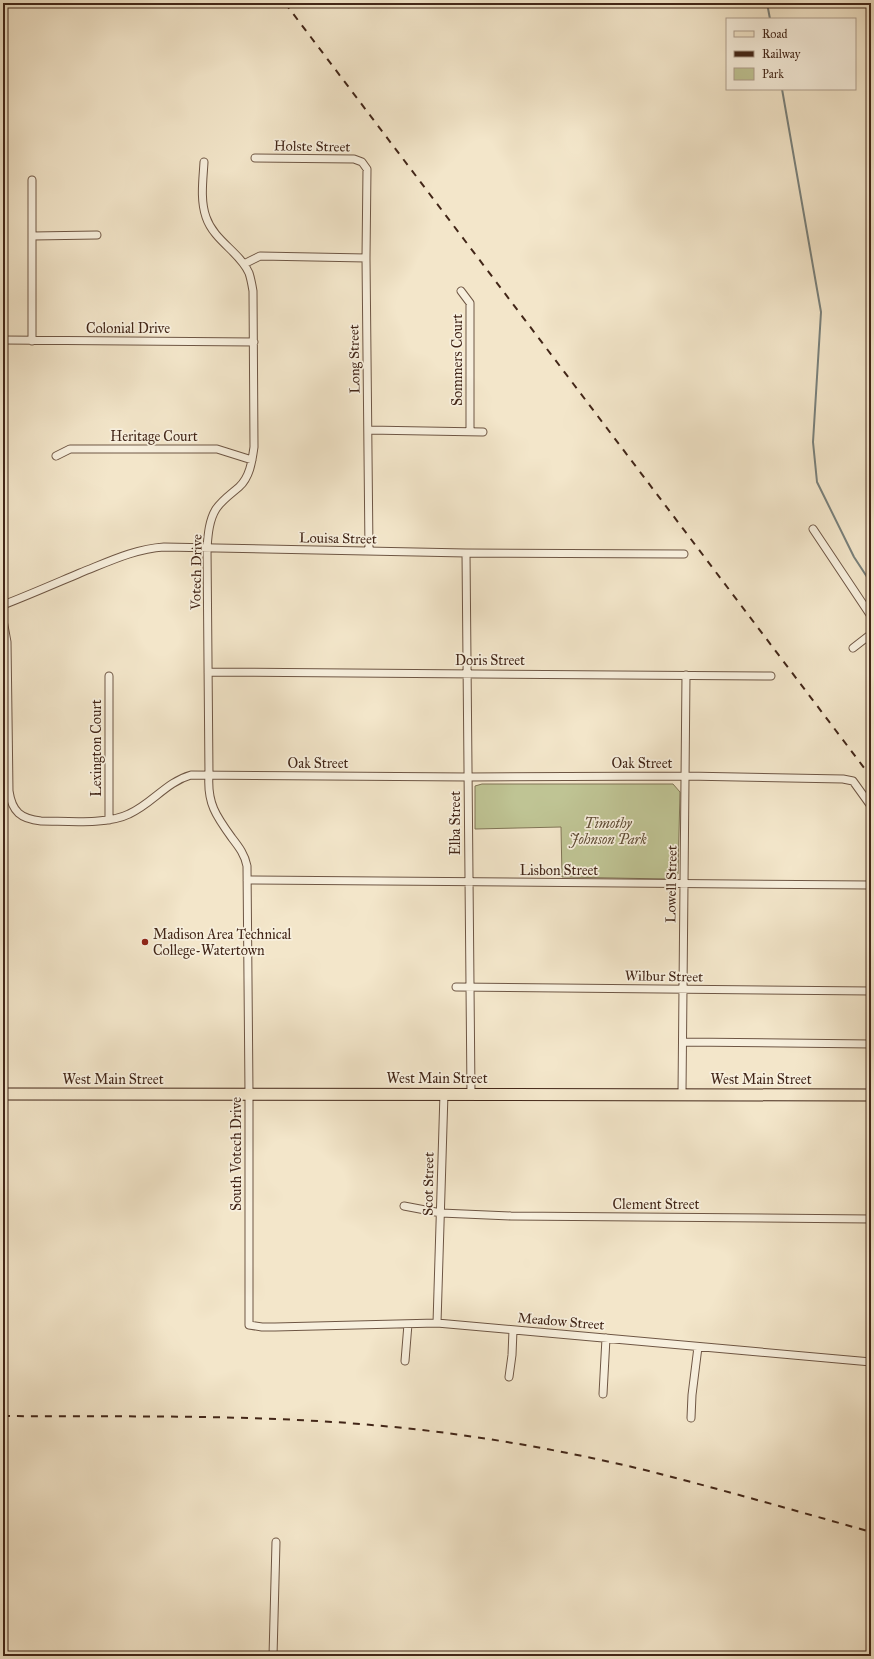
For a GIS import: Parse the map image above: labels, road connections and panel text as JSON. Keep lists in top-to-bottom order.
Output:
{
  "streets": {
    "main road": ["West Main Street"],
    "street": [
      "Holste Street",
      "Colonial Drive",
      "Long Street",
      "Sommers Court",
      "Heritage Court",
      "Louisa Street",
      "Votech Drive",
      "Doris Street",
      "Lexington Court",
      "Oak Street",
      "Elba Street",
      "Lisbon Street",
      "Lowell Street",
      "Wilbur Street",
      "South Votech Drive",
      "Scot Street",
      "Clement Street",
      "Meadow Street"
    ]
  },
  "crossings": [
    ["Holste Street", "Long Street"],
    ["Colonial Drive", "Votech Drive"],
    ["Long Street", "Louisa Street"],
    ["Heritage Court", "Votech Drive"],
    ["Louisa Street", "Votech Drive"],
    ["Louisa Street", "Elba Street"],
    ["Votech Drive", "Doris Street"],
    ["Votech Drive", "Oak Street"],
    ["Votech Drive", "Lisbon Street"],
    ["Votech Drive", "South Votech Drive"],
    ["Doris Street", "Elba Street"],
    ["Doris Street", "Lowell Street"],
    ["Lexington Court", "Oak Street"],
    ["Oak Street", "Elba Street"],
    ["Oak Street", "Lowell Street"],
    ["Elba Street", "Lisbon Street"],
    ["Elba Street", "Wilbur Street"],
    ["Elba Street", "West Main Street"],
    ["Lisbon Street", "Lowell Street"],
    ["Lowell Street", "Wilbur Street"],
    ["Lowell Street", "West Main Street"],
    ["West Main Street", "South Votech Drive"],
    ["West Main Street", "Scot Street"],
    ["South Votech Drive", "Meadow Street"],
    ["Scot Street", "Clement Street"],
    ["Scot Street", "Meadow Street"]
  ],
  "parks": ["Timothy Johnson Park"],
  "places": ["Madison Area Technical College-Watertown"],
  "legend": ["Road", "Railway", "Park"]
}
